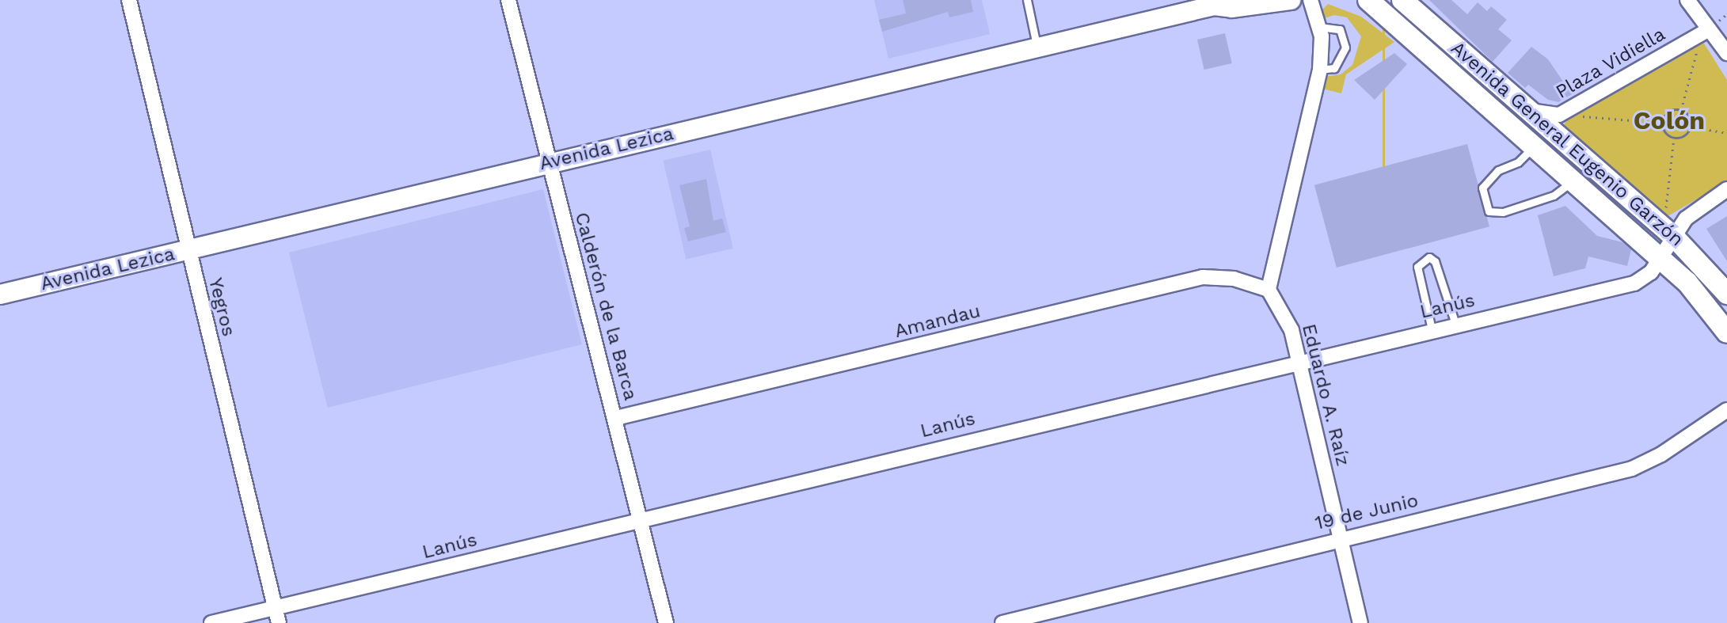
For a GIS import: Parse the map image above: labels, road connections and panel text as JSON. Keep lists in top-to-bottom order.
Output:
{
  "streets": {
    "main road": ["Avenida General Eugenio Garzón"],
    "street": [
      "Plaza Vidiella",
      "Avenida Lezica",
      "Calderón de la Barca",
      "Lanús",
      "Yegros",
      "Amandau",
      "Eduardo A. Raíz",
      "19 de Junio"
    ]
  },
  "crossings": [
    ["Plaza Vidiella", "Avenida General Eugenio Garzón"],
    ["Avenida General Eugenio Garzón", "Lanús"],
    ["Avenida Lezica", "Calderón de la Barca"],
    ["Avenida Lezica", "Yegros"],
    ["Calderón de la Barca", "Lanús"],
    ["Calderón de la Barca", "Amandau"],
    ["Lanús", "Yegros"],
    ["Lanús", "Eduardo A. Raíz"],
    ["Amandau", "Eduardo A. Raíz"],
    ["Eduardo A. Raíz", "19 de Junio"]
  ],
  "districts": ["Colón"]
}
